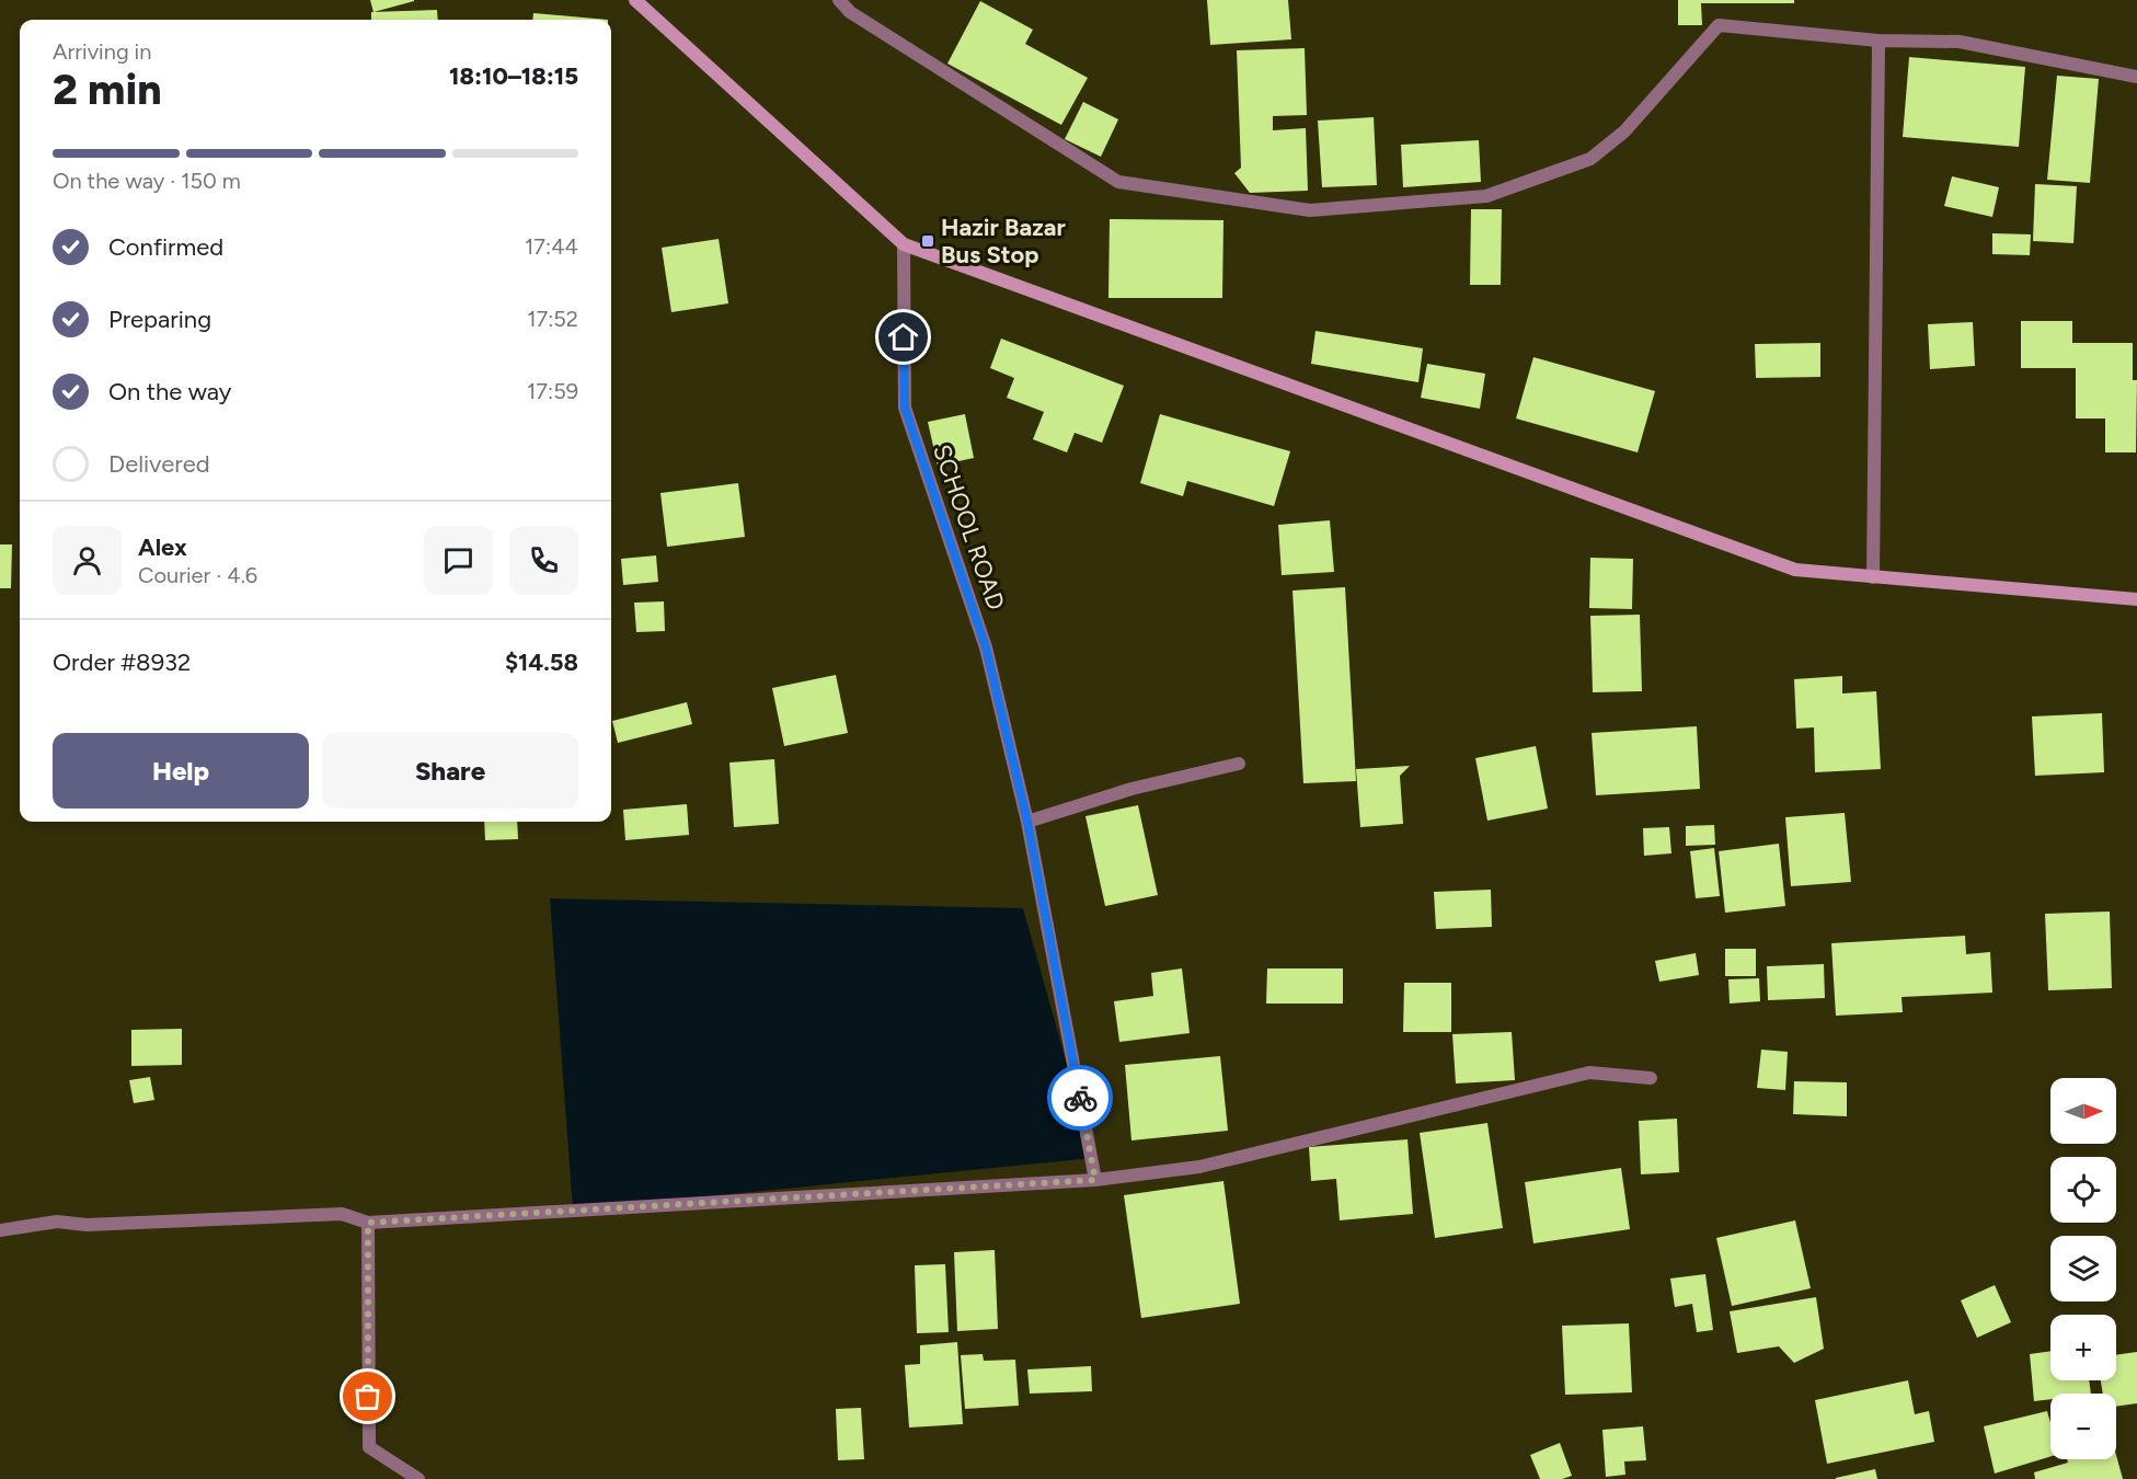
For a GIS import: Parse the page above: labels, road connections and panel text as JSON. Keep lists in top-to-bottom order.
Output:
{
  "streets": {
    "street": ["SCHOOL ROAD"]
  },
  "places": {
    "transit": ["Hazir Bazar Bus Stop"]
  },
  "north": "right",
  "page": {
    "heading": ["2 min", "Arriving in", "18:10–18:15"],
    "panel": [
      "Alex",
      "Courier · 4.6",
      "Order #8932",
      "$14.58"
    ],
    "bar": "On the way · 150 m",
    "list": [
      ["Confirmed", "17:44"],
      ["Preparing", "17:52"],
      ["On the way", "17:59"],
      "Delivered"
    ],
    "buttons": ["Help", "Share"],
    "map_buttons": ["+", "−"]
  }
}
